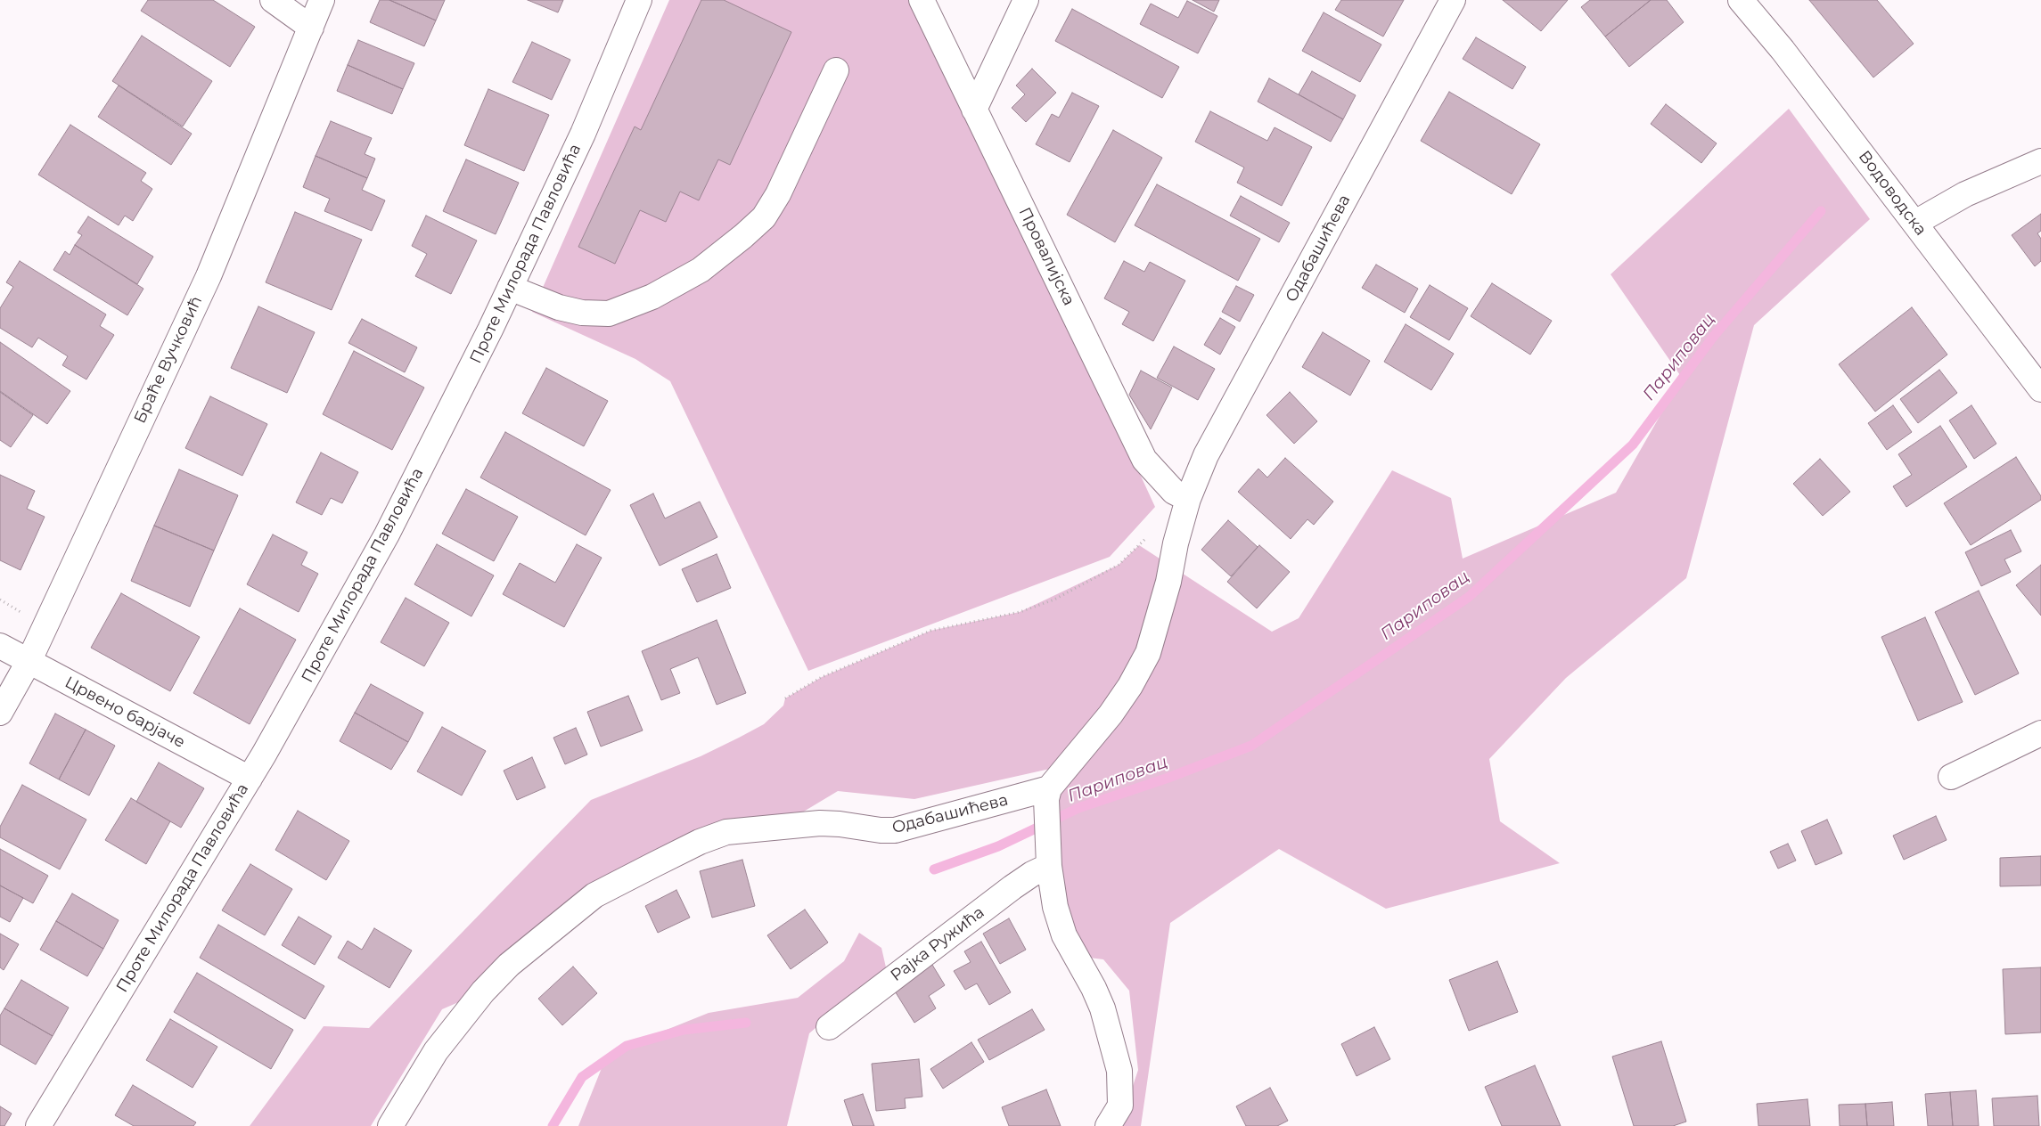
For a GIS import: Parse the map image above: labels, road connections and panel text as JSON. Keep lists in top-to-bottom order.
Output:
{
  "streets": {
    "street": [
      "Водоводска",
      "Одабашићева",
      "Проте Милорада Павловића",
      "Провалијска",
      "Браће Вучковић",
      "Црвено барјаче",
      "Рајка Ружића"
    ]
  },
  "crossings": [
    ["Одабашићева", "Провалијска"],
    ["Проте Милорада Павловића", "Црвено барјаче"],
    ["Браће Вучковић", "Црвено барјаче"]
  ],
  "water": ["Париповац"]
}
